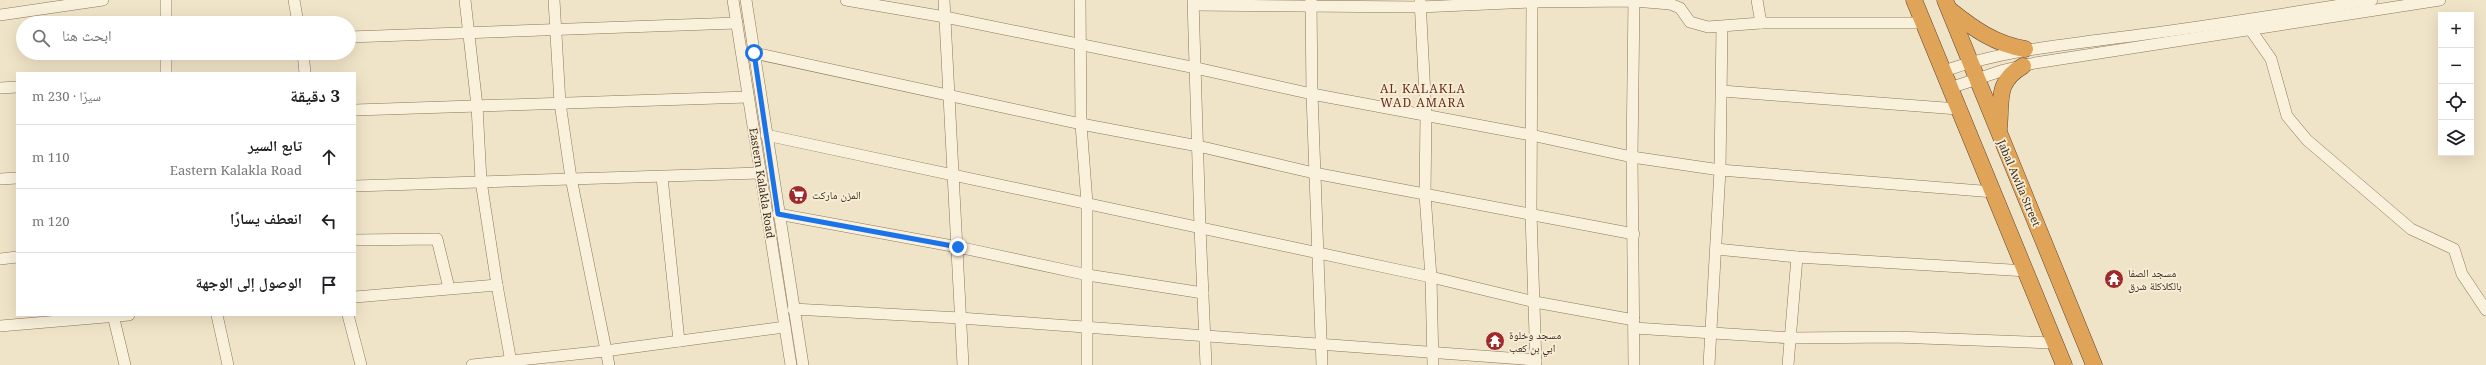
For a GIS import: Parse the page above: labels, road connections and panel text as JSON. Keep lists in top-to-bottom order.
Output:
{
  "streets": {
    "highway": ["Jabal Awlia Street"],
    "street": ["Eastern Kalakla Road"]
  },
  "districts": ["AL KALAKLA WAD AMARA"],
  "places": {
    "supermarket": ["المزن ماركت"],
    "temple": ["مسجد الصفا بالكلاكلة شرق", "مسجد وخلوة ابي بن كعب"]
  },
  "page": {
    "map_buttons": ["+", "−"],
    "search": "ابحث هنا",
    "heading": ["3 دقيقة", "سيرًا · 230 m"],
    "list": [
      ["تابع السير", "Eastern Kalakla Road", "110 m"],
      ["انعطف يسارًا", "120 m"],
      "الوصول إلى الوجهة"
    ]
  }
}
